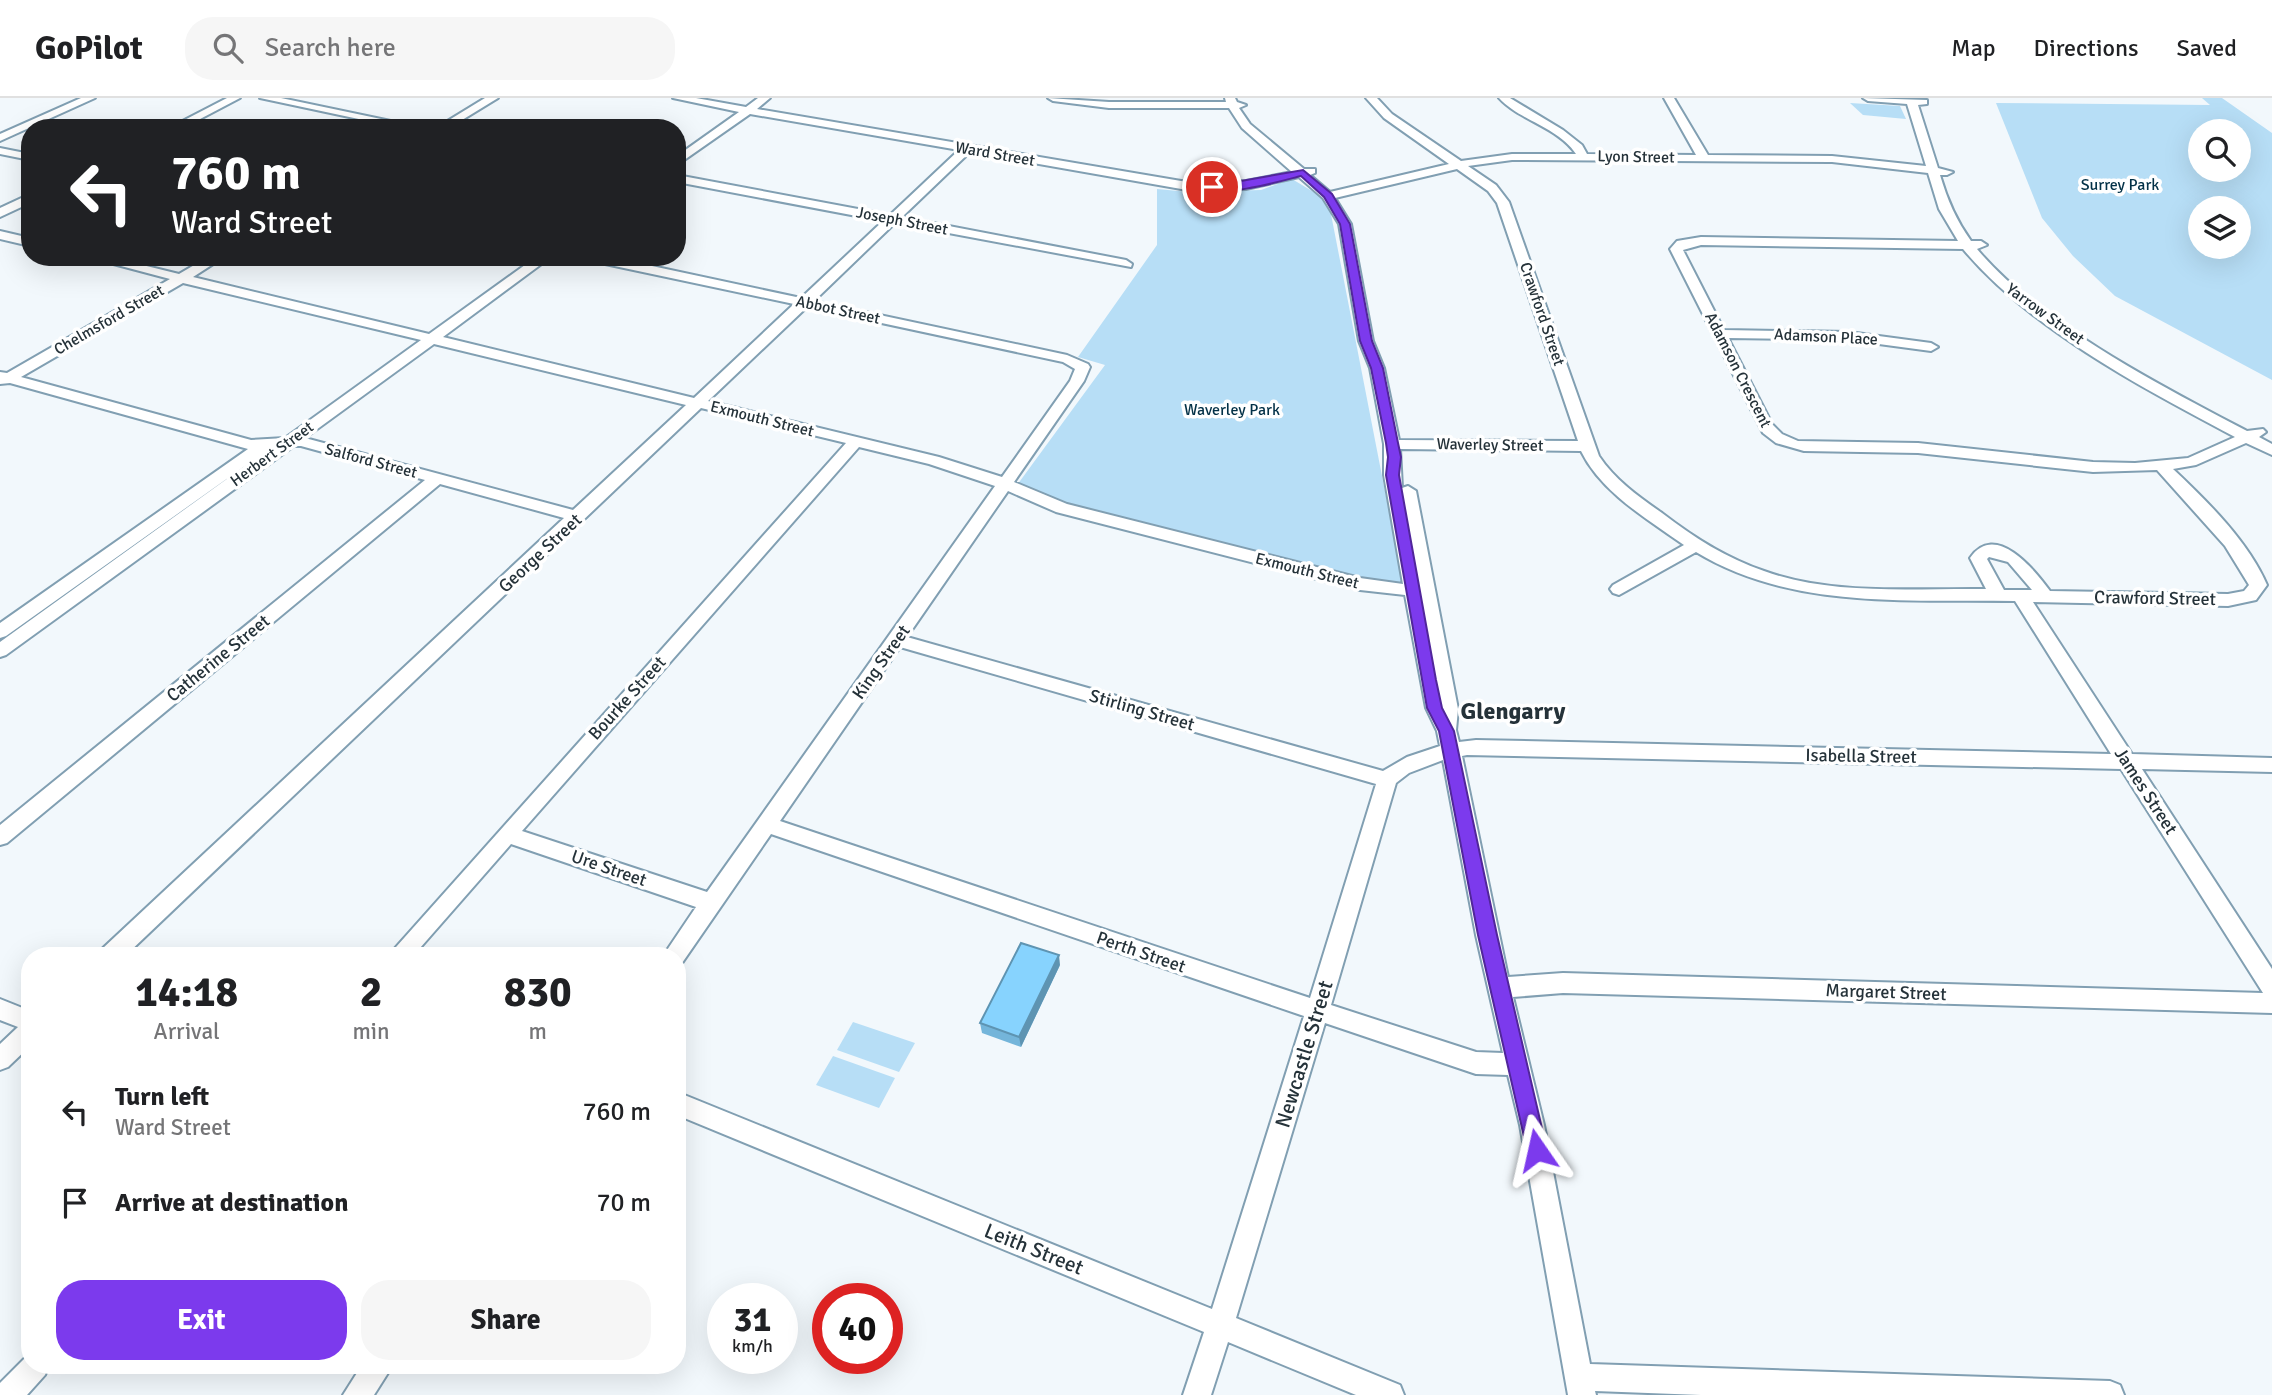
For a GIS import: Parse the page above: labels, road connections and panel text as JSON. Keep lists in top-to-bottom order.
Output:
{
  "streets": {
    "street": [
      "Ward Street",
      "Lyon Street",
      "Joseph Street",
      "Abbot Street",
      "Crawford Street",
      "Yarrow Street",
      "Chelmsford Street",
      "Adamson Place",
      "Adamson Crescent",
      "Exmouth Street",
      "Waverley Street",
      "Herbert Street",
      "Salford Street",
      "George Street",
      "Catherine Street",
      "King Street",
      "Bourke Street",
      "Stirling Street",
      "Isabella Street",
      "James Street",
      "Ure Street",
      "Perth Street",
      "Margaret Street",
      "Newcastle Street",
      "Leith Street"
    ]
  },
  "crossings": [
    ["Ward Street", "George Street"],
    ["Lyon Street", "Crawford Street"],
    ["Lyon Street", "Yarrow Street"],
    ["Joseph Street", "George Street"],
    ["Abbot Street", "George Street"],
    ["Abbot Street", "King Street"],
    ["Crawford Street", "Adamson Crescent"],
    ["Crawford Street", "Waverley Street"],
    ["Crawford Street", "James Street"],
    ["Yarrow Street", "Adamson Crescent"],
    ["Chelmsford Street", "Exmouth Street"],
    ["Chelmsford Street", "Salford Street"],
    ["Adamson Place", "Adamson Crescent"],
    ["Exmouth Street", "Herbert Street"],
    ["Exmouth Street", "George Street"],
    ["Exmouth Street", "King Street"],
    ["Exmouth Street", "Bourke Street"],
    ["Herbert Street", "Salford Street"],
    ["Salford Street", "George Street"],
    ["Salford Street", "Catherine Street"],
    ["King Street", "Stirling Street"],
    ["King Street", "Ure Street"],
    ["King Street", "Perth Street"],
    ["Bourke Street", "Ure Street"],
    ["Stirling Street", "Newcastle Street"],
    ["Isabella Street", "James Street"],
    ["Perth Street", "Newcastle Street"],
    ["Newcastle Street", "Leith Street"]
  ],
  "districts": ["Glengarry"],
  "parks": ["Surrey Park", "Waverley Park"],
  "page": {
    "header": "GoPilot",
    "search": "Search here",
    "nav": ["Map", "Directions", "Saved"],
    "turn": ["760 m", "Ward Street"],
    "eta": [
      "14:18",
      "Arrival",
      "2",
      "min",
      "830",
      "m"
    ],
    "list": [
      {
        "name": "Turn left",
        "note": "Ward Street",
        "value": "760 m"
      },
      {
        "name": "Arrive at destination",
        "value": "70 m"
      }
    ],
    "buttons": ["Exit", "Share"],
    "speed": "31 km/h",
    "limit": "40"
  }
}
